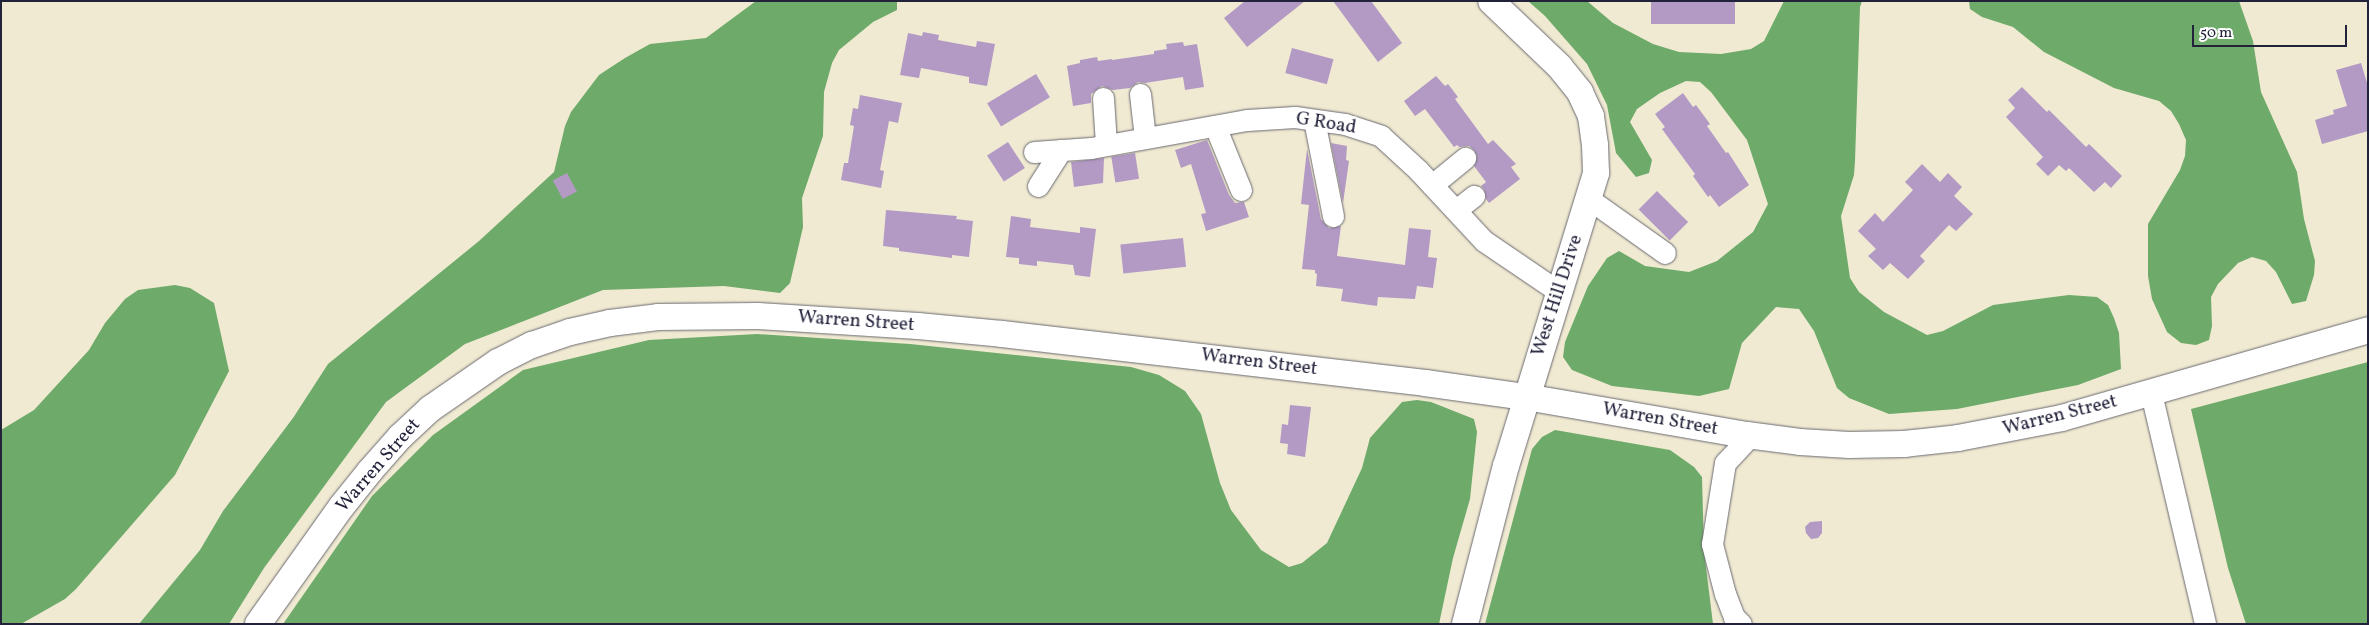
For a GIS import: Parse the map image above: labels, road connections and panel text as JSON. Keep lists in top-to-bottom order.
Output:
{
  "streets": {
    "street": ["G Road", "West Hill Drive", "Warren Street"]
  },
  "crossings": [
    ["G Road", "West Hill Drive"],
    ["West Hill Drive", "Warren Street"]
  ],
  "scale_bar": "50 m"
}
